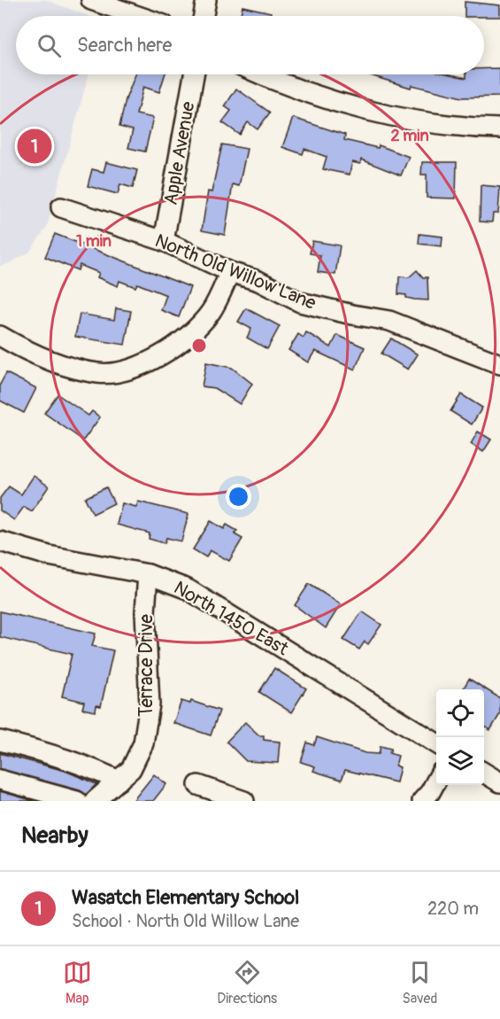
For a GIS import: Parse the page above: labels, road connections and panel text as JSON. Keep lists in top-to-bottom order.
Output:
{
  "streets": {
    "street": [
      "Apple Avenue",
      "North Old Willow Lane",
      "North 1450 East",
      "Terrace Drive"
    ]
  },
  "crossings": [
    ["Apple Avenue", "North Old Willow Lane"],
    ["North 1450 East", "Terrace Drive"]
  ],
  "page": {
    "search": "Search here",
    "pins": "1",
    "heading": "Nearby",
    "list": [
      {
        "mark": "1",
        "name": "Wasatch Elementary School",
        "note": "School · North Old Willow Lane",
        "value": "220 m"
      }
    ],
    "nav": ["Map", "Directions", "Saved"]
  },
  "rings": ["2 min", "1 min"]
}
